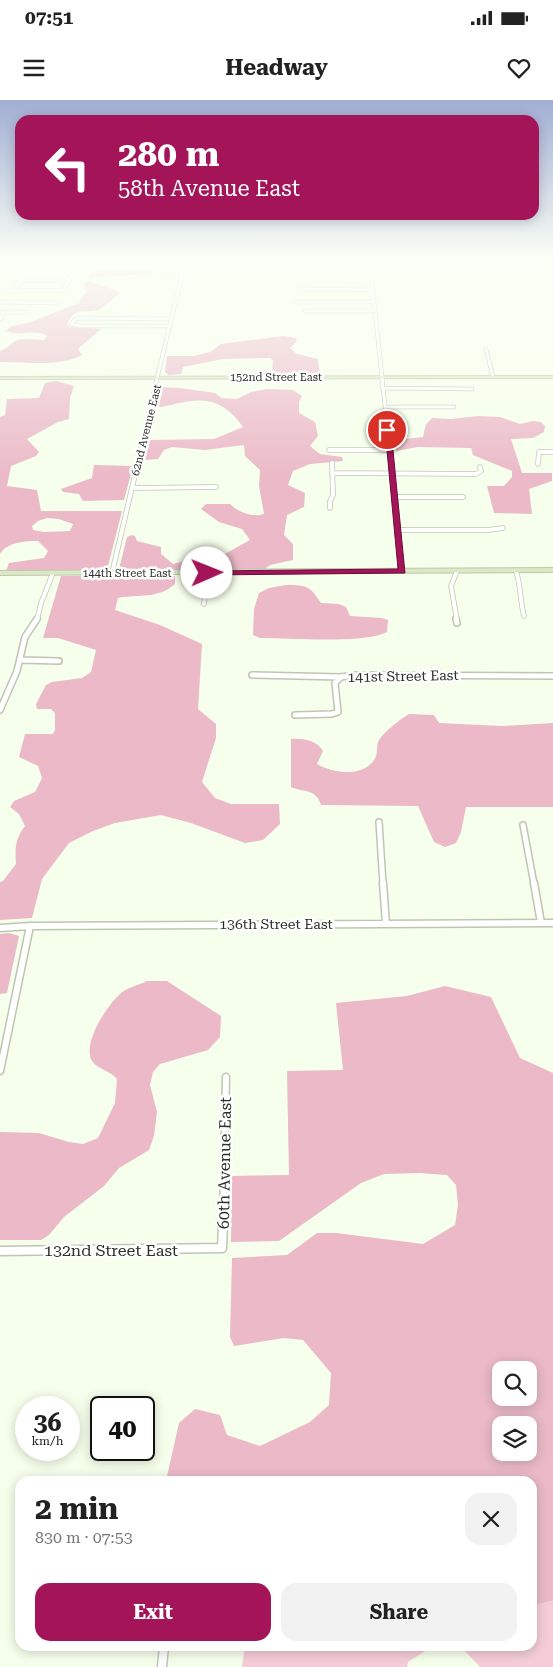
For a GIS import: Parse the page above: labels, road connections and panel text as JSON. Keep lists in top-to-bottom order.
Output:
{
  "streets": {
    "street": [
      "152nd Street East",
      "62nd Avenue East",
      "144th Street East",
      "141st Street East",
      "136th Street East",
      "60th Avenue East",
      "132nd Street East"
    ]
  },
  "crossings": [
    ["152nd Street East", "62nd Avenue East"],
    ["62nd Avenue East", "144th Street East"],
    ["60th Avenue East", "132nd Street East"]
  ],
  "page": {
    "status": "07:51",
    "header": "Headway",
    "turn": ["280 m", "58th Avenue East"],
    "speed": "36 km/h",
    "limit": "40",
    "heading": ["2 min", "830 m · 07:53"],
    "buttons": ["Exit", "Share"]
  }
}
